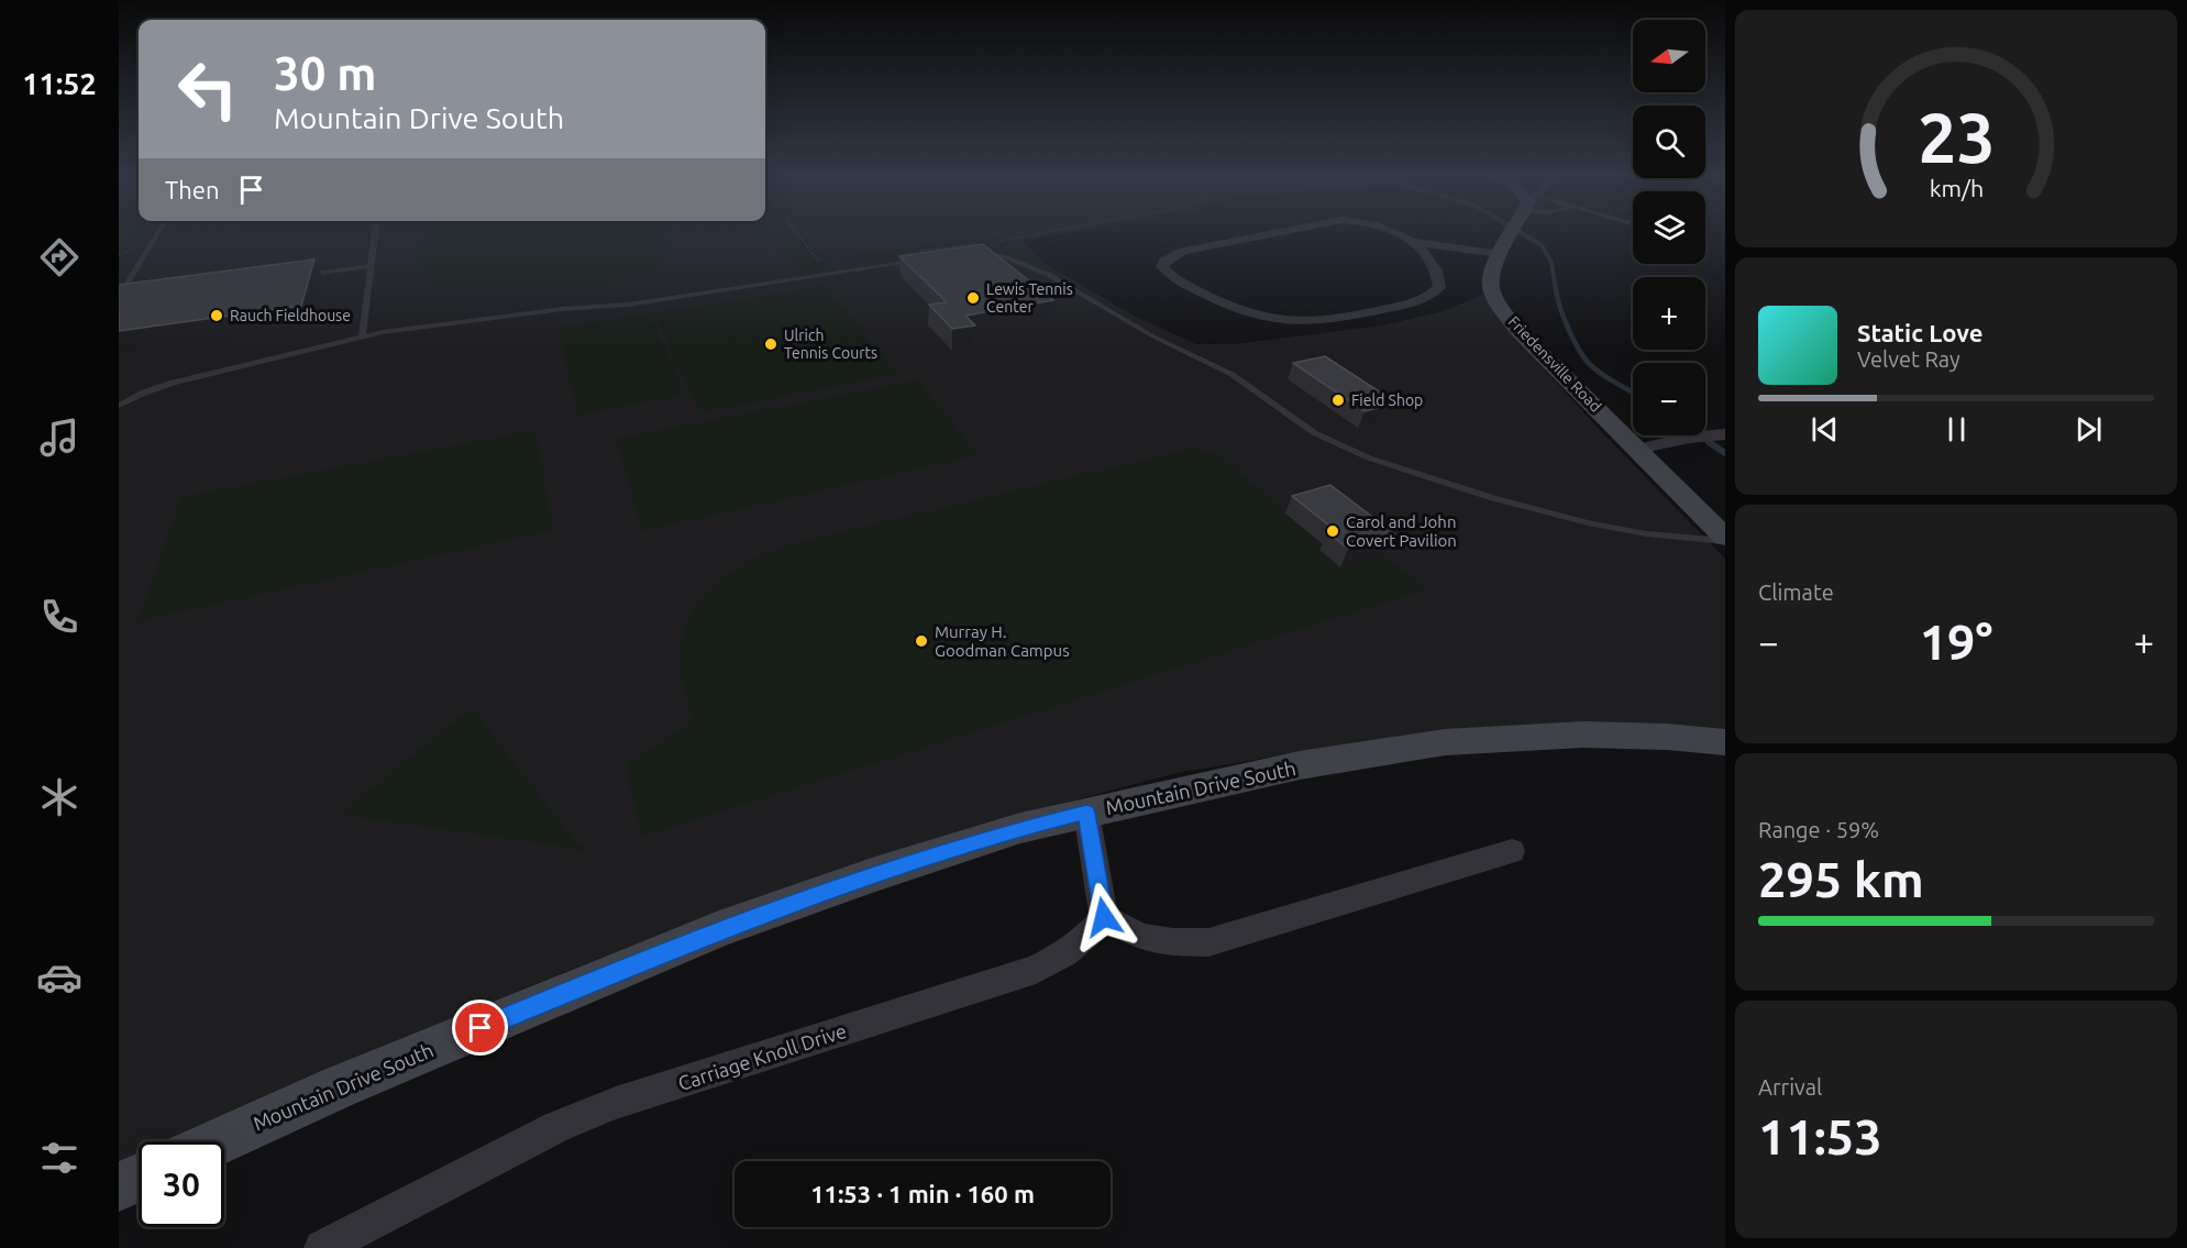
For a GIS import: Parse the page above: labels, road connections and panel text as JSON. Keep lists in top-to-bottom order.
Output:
{
  "streets": {
    "street": ["Friedensville Road", "Mountain Drive South", "Carriage Knoll Drive"]
  },
  "places": [
    "Lewis Tennis Center",
    "Rauch Fieldhouse",
    "Ulrich Tennis Courts",
    "Field Shop",
    "Carol and John Covert Pavilion",
    "Murray H. Goodman Campus"
  ],
  "north": "left",
  "page": {
    "tabs": "11:52",
    "map_buttons": ["+", "−"],
    "turn": ["30 m", "Mountain Drive South"],
    "then": "Then",
    "song": ["Static Love", "Velvet Ray"],
    "tile": [
      "Climate",
      ["Range · 59%", "295 km"],
      ["Arrival", "11:53"]
    ],
    "heat": ["−", "19°", "+"],
    "limit": "30",
    "trip": "11:53 · 1 min · 160 m",
    "gauge": ["23", "km/h"]
  }
}
